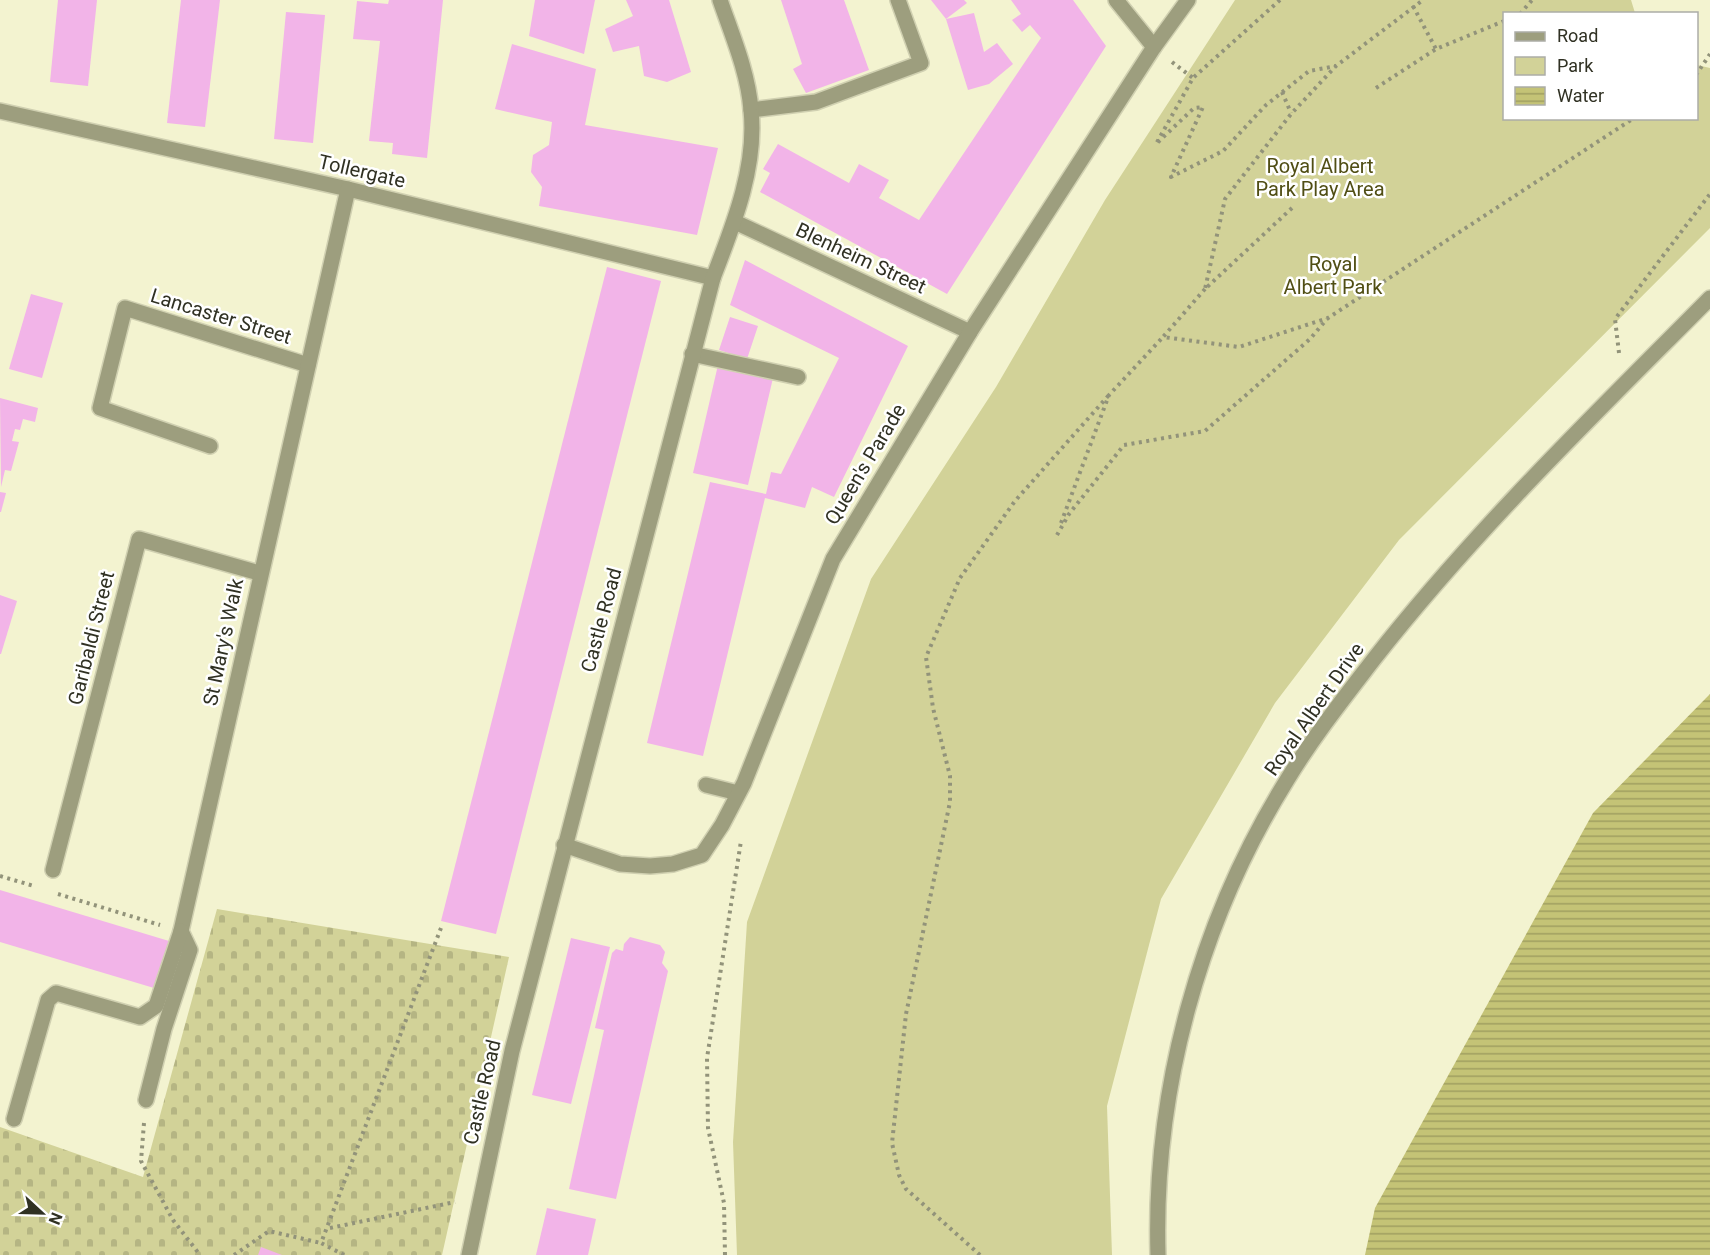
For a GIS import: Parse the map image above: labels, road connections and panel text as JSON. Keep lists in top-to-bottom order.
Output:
{
  "streets": {
    "street": [
      "Tollergate",
      "Blenheim Street",
      "Lancaster Street",
      "Queen's Parade",
      "Castle Road",
      "Garibaldi Street",
      "St Mary's Walk",
      "Royal Albert Drive"
    ]
  },
  "crossings": [
    ["Tollergate", "Castle Road"],
    ["Tollergate", "St Mary's Walk"],
    ["Blenheim Street", "Queen's Parade"],
    ["Blenheim Street", "Castle Road"],
    ["Lancaster Street", "St Mary's Walk"],
    ["Queen's Parade", "Castle Road"],
    ["Garibaldi Street", "St Mary's Walk"]
  ],
  "parks": ["Royal Albert Park Play Area", "Royal Albert Park"],
  "legend": ["Road", "Park", "Water"],
  "north": "right"
}
